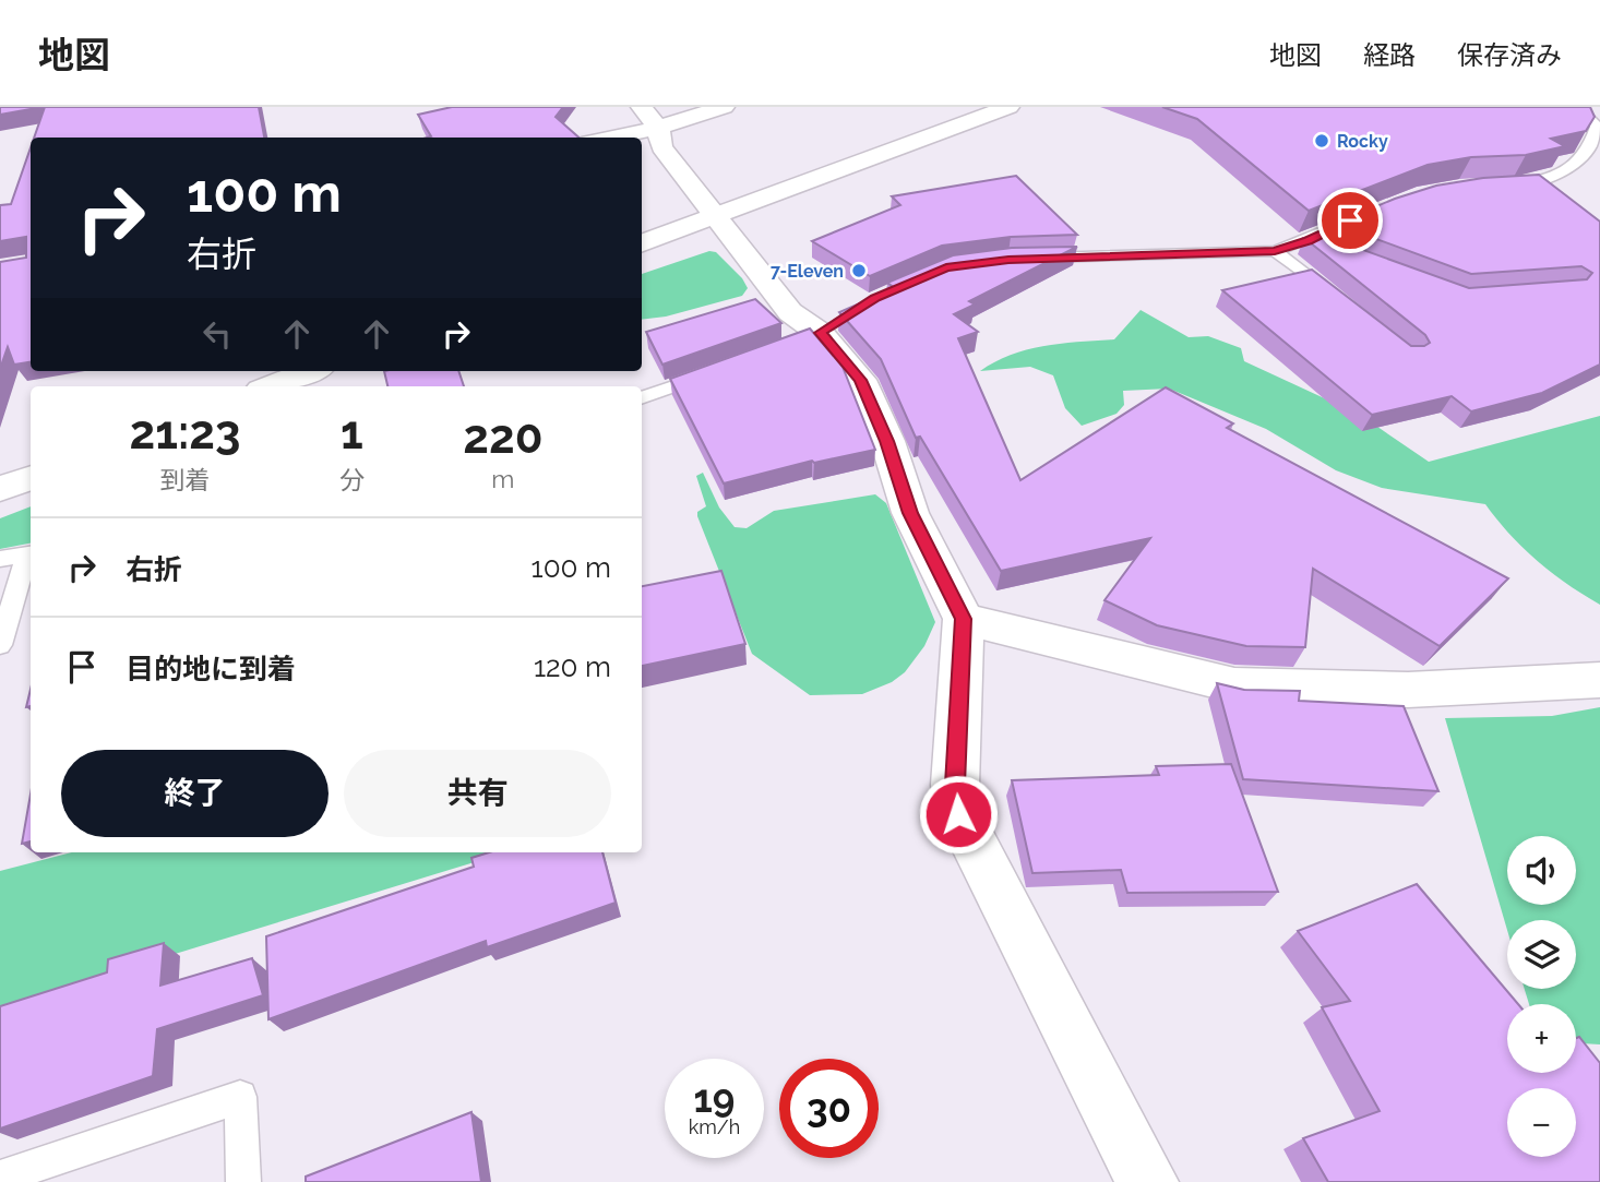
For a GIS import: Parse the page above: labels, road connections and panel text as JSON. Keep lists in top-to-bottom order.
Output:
{
  "places": ["Rocky", "7-Eleven"],
  "page": {
    "header": "地図",
    "nav": ["地図", "経路", "保存済み"],
    "turn": ["100 m", "右折"],
    "eta": [
      "21:23",
      "到着",
      "1",
      "分",
      "220",
      "m"
    ],
    "list": [
      {
        "name": "右折",
        "value": "100 m"
      },
      {
        "name": "目的地に到着",
        "value": "120 m"
      }
    ],
    "buttons": ["終了", "共有"],
    "map_buttons": ["+", "−"],
    "speed": "19 km/h",
    "limit": "30"
  }
}
